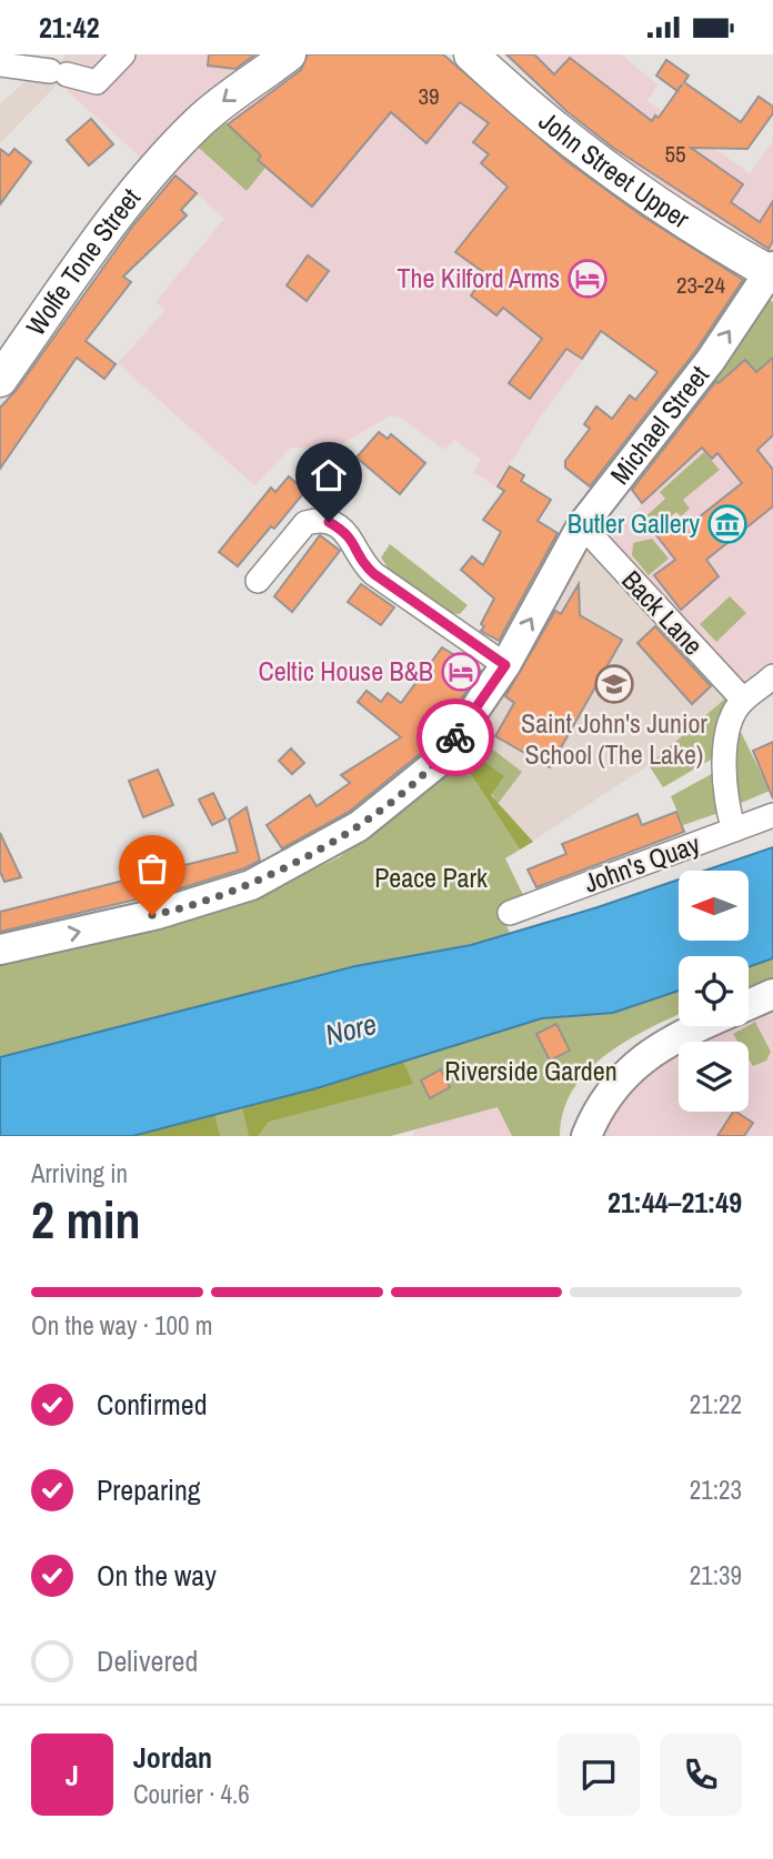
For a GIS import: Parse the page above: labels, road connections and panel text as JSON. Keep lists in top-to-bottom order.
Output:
{
  "streets": {
    "main road": ["John Street Upper", "Wolfe Tone Street"],
    "street": ["Michael Street", "Back Lane", "John's Quay"]
  },
  "crossings": [
    ["John Street Upper", "Michael Street"],
    ["Michael Street", "Back Lane"]
  ],
  "one_way": ["Wolfe Tone Street", "Michael Street"],
  "water": ["Nore"],
  "parks": ["Peace Park", "Riverside Garden"],
  "places": {
    "hotel": ["The Kilford Arms", "Celtic House B&B"],
    "museum": ["Butler Gallery"],
    "school or university": ["Saint John's Junior School (The Lake)"]
  },
  "house_numbers": ["39", "55", "23-24"],
  "north": "left",
  "page": {
    "status": "21:42",
    "heading": ["2 min", "Arriving in", "21:44–21:49"],
    "panel": ["Jordan", "Courier · 4.6"],
    "bar": "On the way · 100 m",
    "list": [
      ["Confirmed", "21:22"],
      ["Preparing", "21:23"],
      ["On the way", "21:39"],
      "Delivered"
    ],
    "round": "J"
  }
}
